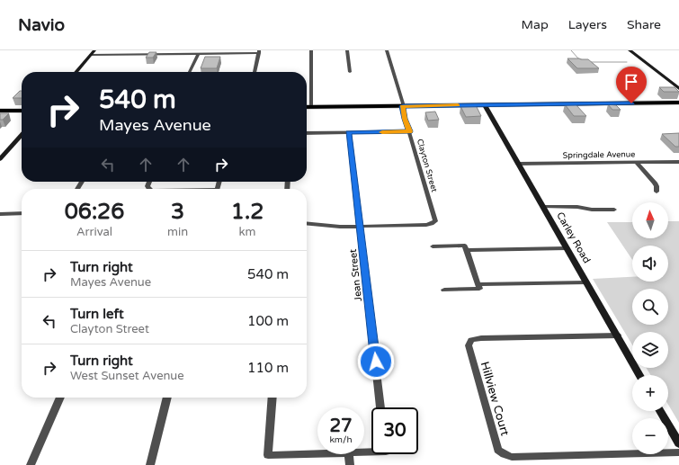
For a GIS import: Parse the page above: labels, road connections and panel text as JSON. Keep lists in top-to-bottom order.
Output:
{
  "streets": {
    "street": [
      "Springdale Avenue",
      "Clayton Street",
      "Carley Road",
      "Jean Street",
      "Hillview Court"
    ]
  },
  "crossings": [
    ["Springdale Avenue", "Carley Road"],
    ["Clayton Street", "Jean Street"],
    ["Carley Road", "Hillview Court"]
  ],
  "north": "top",
  "page": {
    "header": "Navio",
    "nav": ["Map", "Layers", "Share"],
    "turn": ["540 m", "Mayes Avenue"],
    "eta": [
      "06:26",
      "Arrival",
      "3",
      "min",
      "1.2",
      "km"
    ],
    "map_buttons": ["+", "−"],
    "list": [
      {
        "name": "Turn right",
        "note": "Mayes Avenue",
        "value": "540 m"
      },
      {
        "name": "Turn left",
        "note": "Clayton Street",
        "value": "100 m"
      },
      {
        "name": "Turn right",
        "note": "West Sunset Avenue",
        "value": "110 m"
      }
    ],
    "speed": "27 km/h",
    "limit": "30"
  }
}
